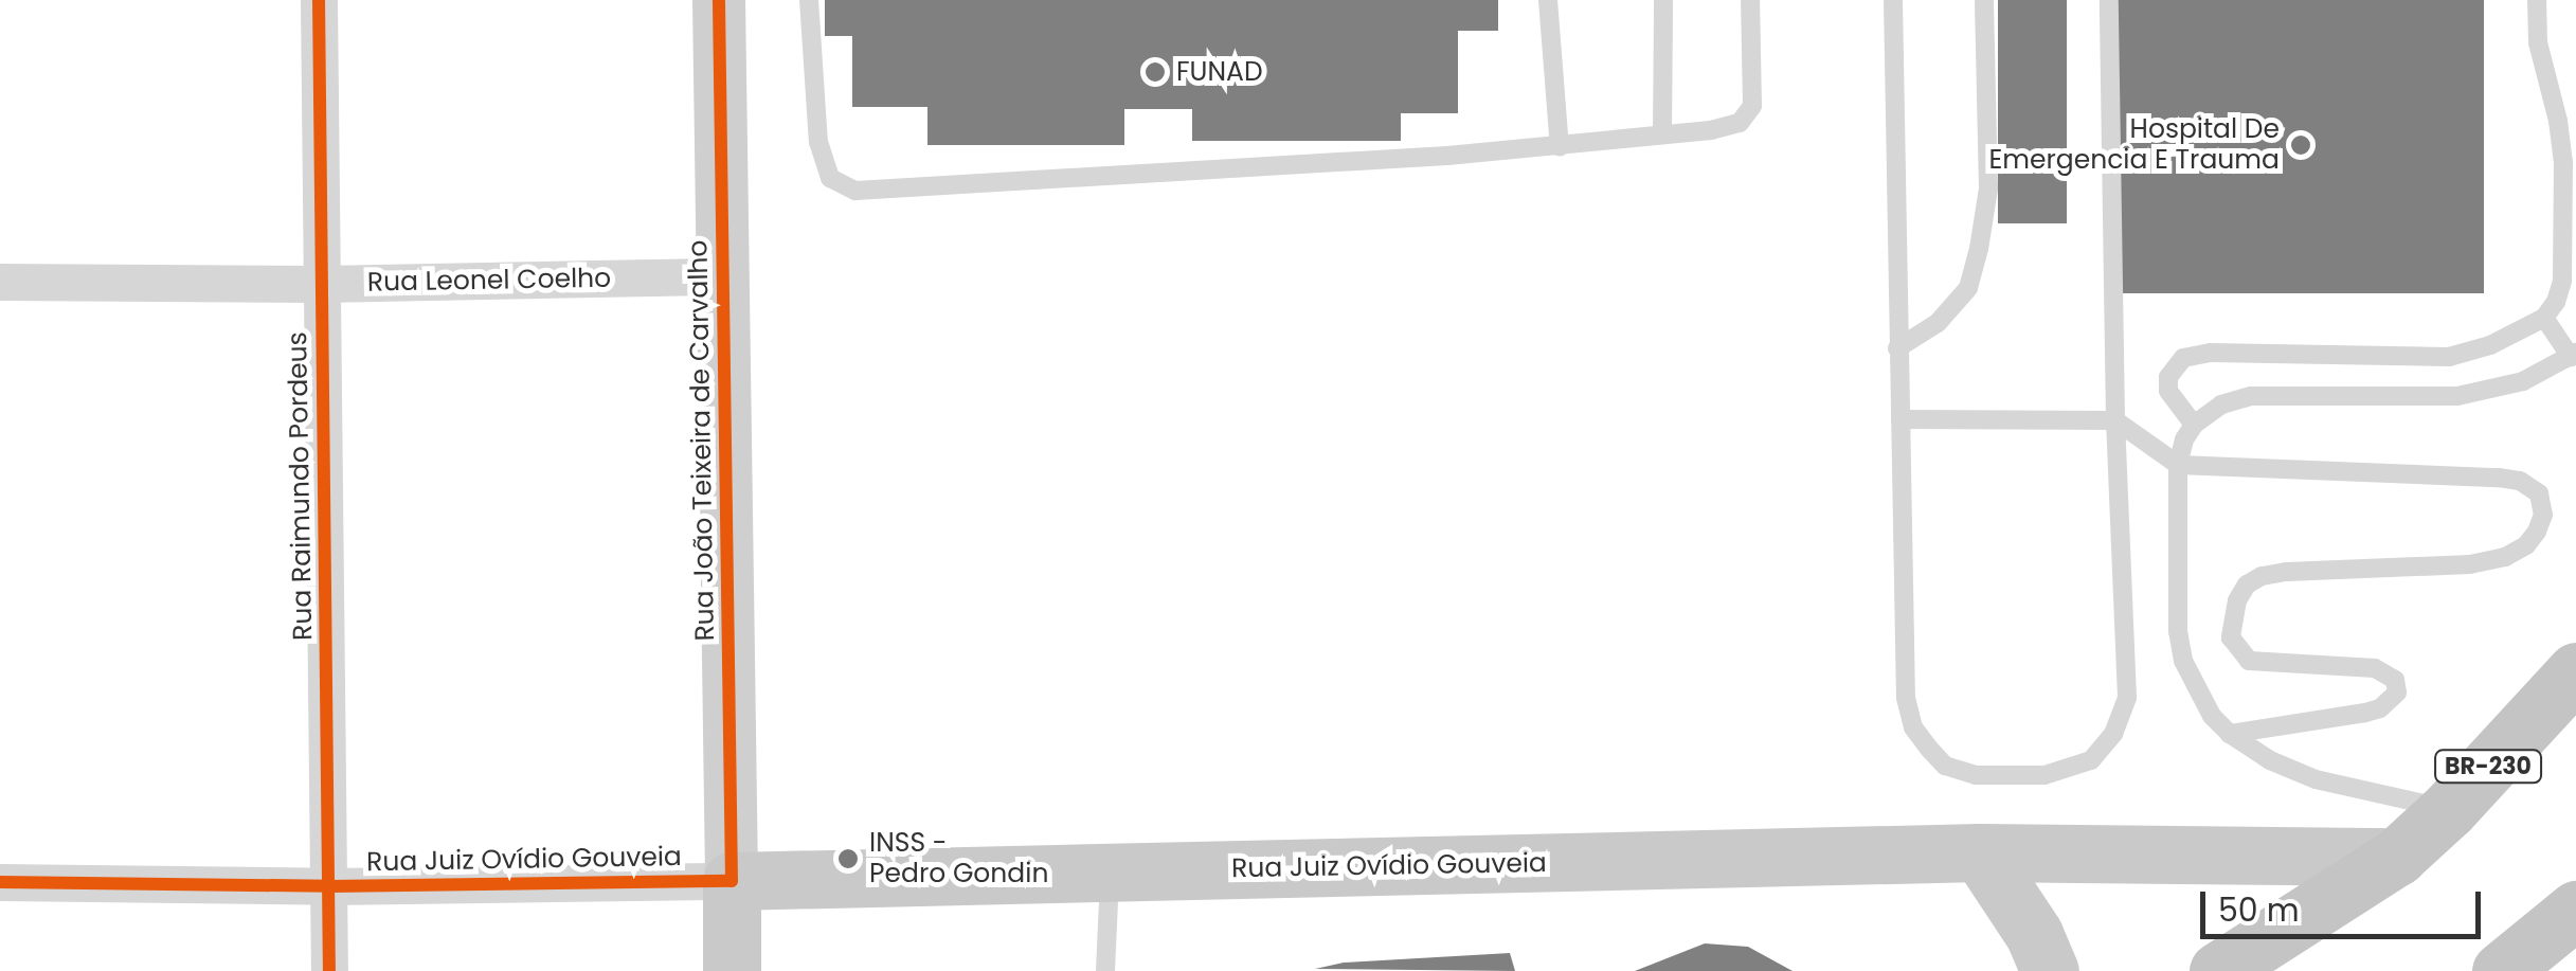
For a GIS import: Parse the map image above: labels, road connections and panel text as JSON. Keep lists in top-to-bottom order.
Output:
{
  "streets": {
    "highway": ["BR-230"],
    "main road": ["Rua João Teixeira de Carvalho", "Rua Juiz Ovídio Gouveia"],
    "street": ["Rua Leonel Coelho", "Rua Raimundo Pordeus"]
  },
  "crossings": [
    ["Rua Leonel Coelho", "Rua João Teixeira de Carvalho"],
    ["Rua Leonel Coelho", "Rua Raimundo Pordeus"],
    ["Rua João Teixeira de Carvalho", "Rua Juiz Ovídio Gouveia"],
    ["Rua Raimundo Pordeus", "Rua Juiz Ovídio Gouveia"],
    ["BR-230", "Rua Juiz Ovídio Gouveia"]
  ],
  "places": ["FUNAD", "Hospital De Emergencia E Trauma", "INSS - Pedro Gondin"],
  "scale_bar": "50 m"
}
